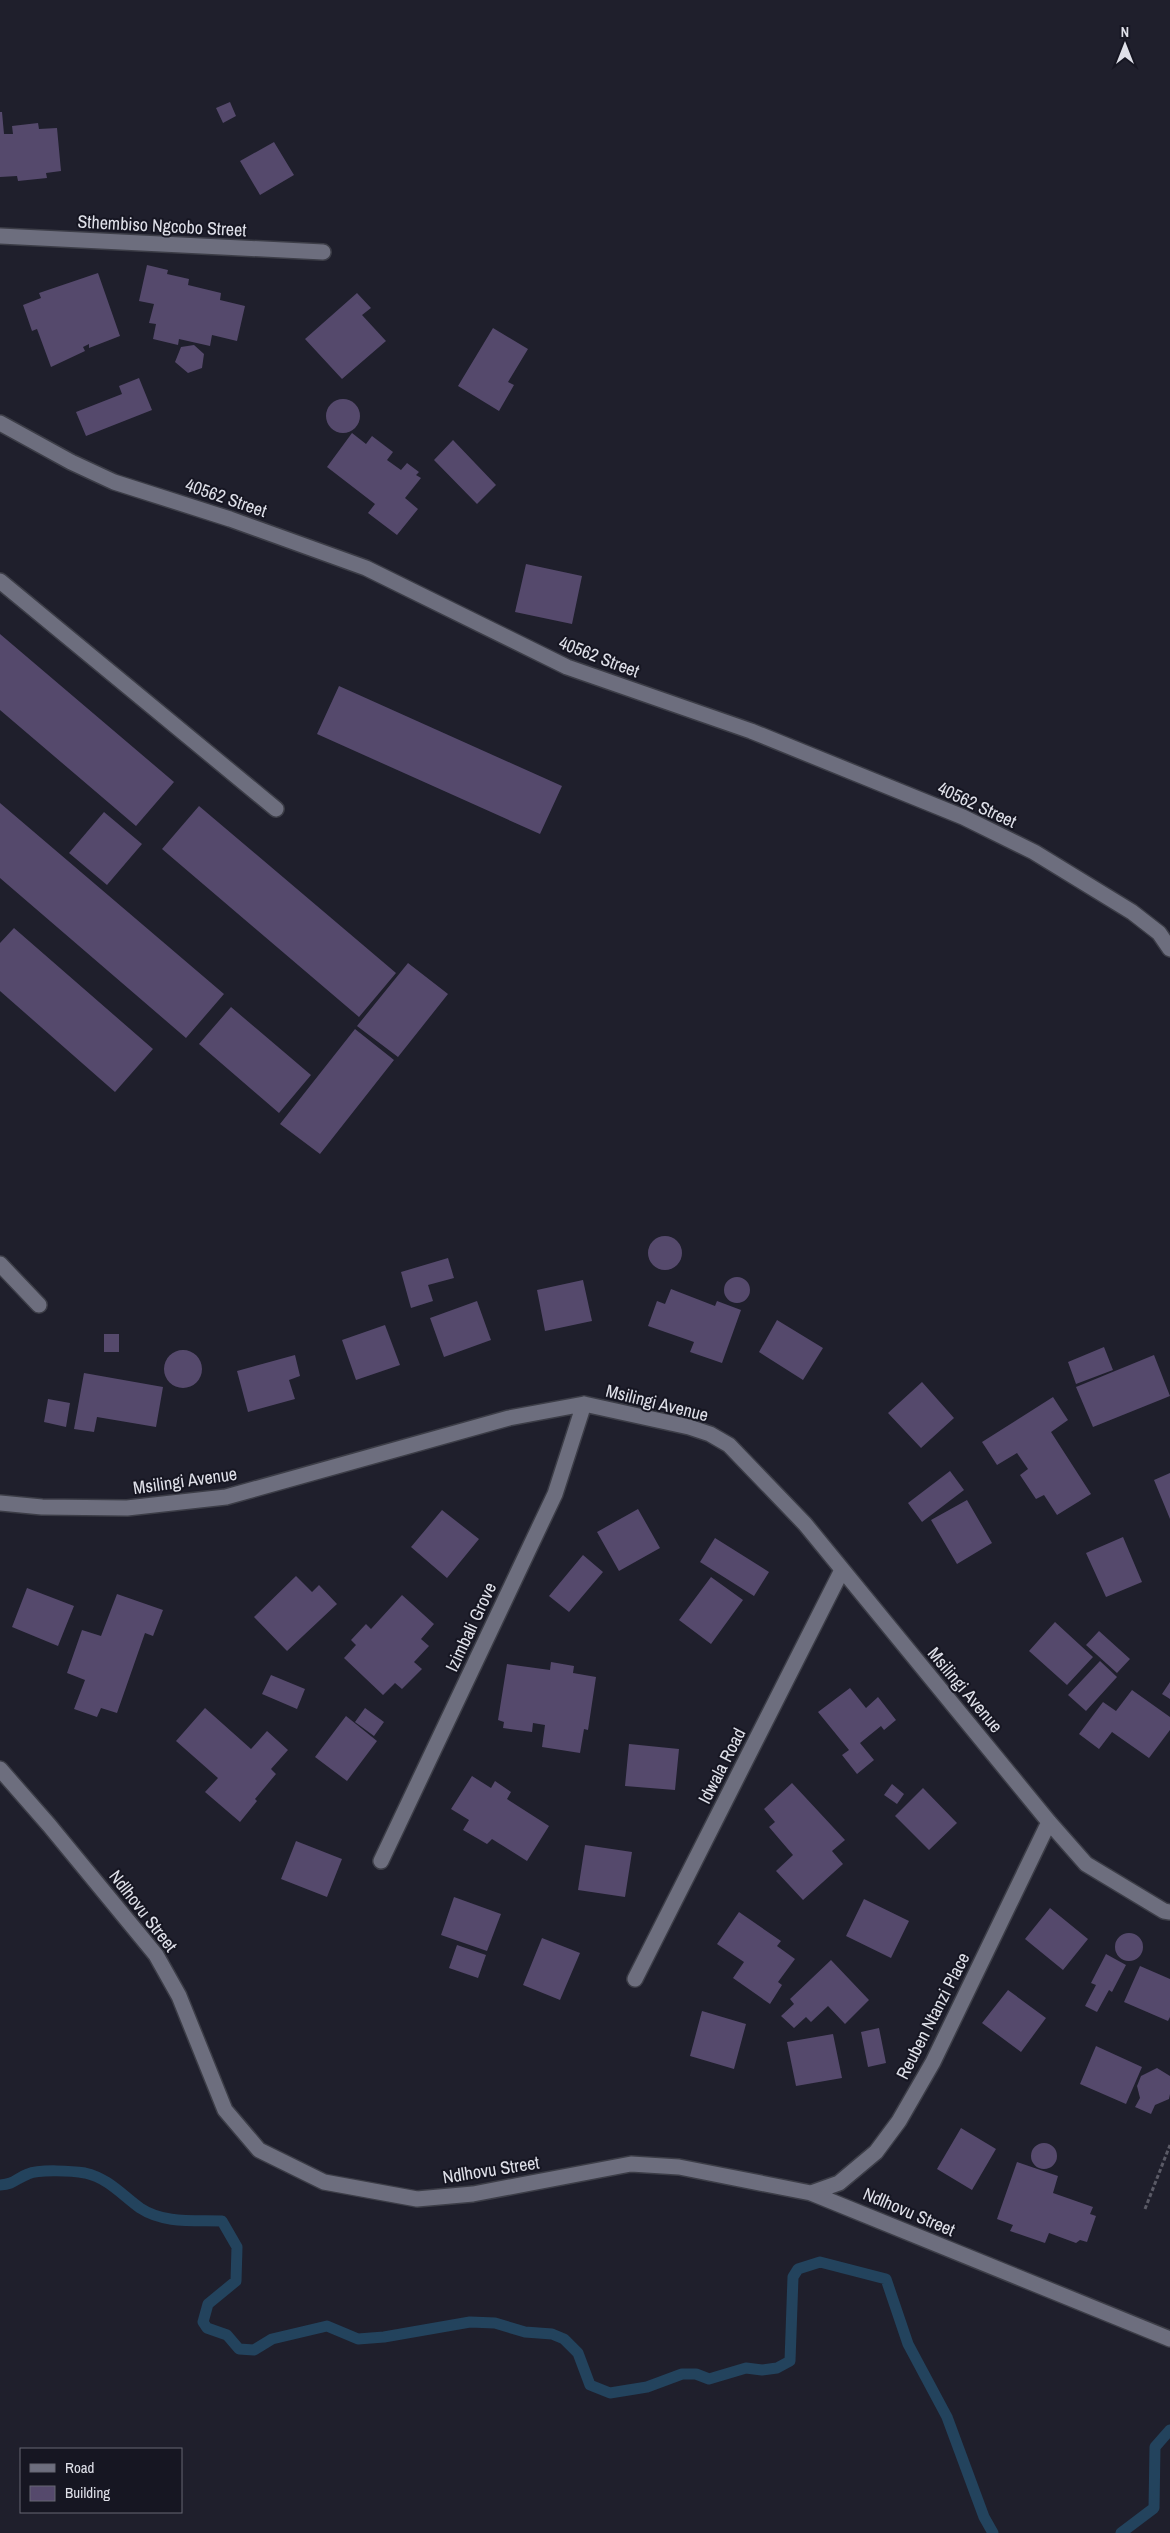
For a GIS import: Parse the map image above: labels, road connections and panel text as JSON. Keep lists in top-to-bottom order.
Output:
{
  "streets": {
    "street": [
      "Sthembiso Ngcobo Street",
      "40562 Street",
      "Msilingi Avenue",
      "Izimbali Grove",
      "Idwala Road",
      "Ndlhovu Street",
      "Reuben Ntanzi Place"
    ]
  },
  "crossings": [
    ["Msilingi Avenue", "Izimbali Grove"],
    ["Msilingi Avenue", "Idwala Road"],
    ["Msilingi Avenue", "Reuben Ntanzi Place"],
    ["Ndlhovu Street", "Reuben Ntanzi Place"]
  ],
  "legend": ["Road", "Building"],
  "north": "top"
}
